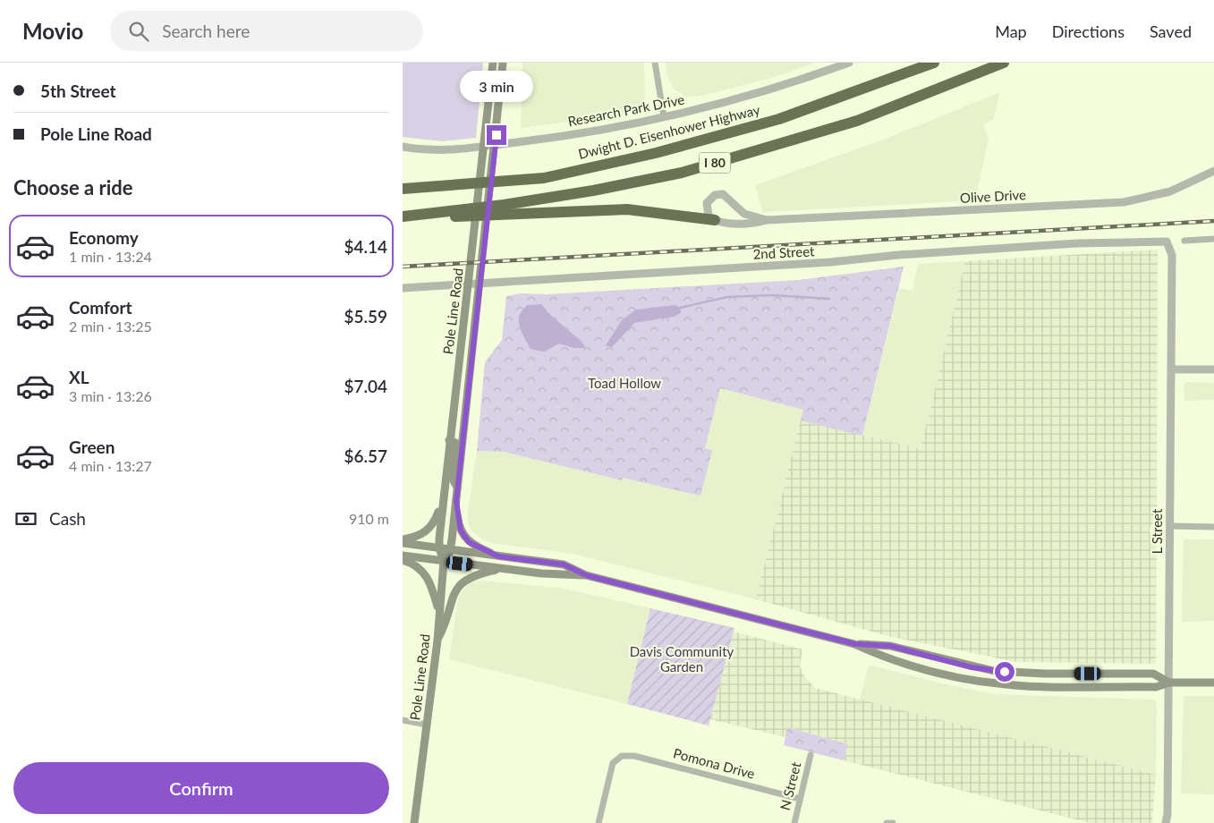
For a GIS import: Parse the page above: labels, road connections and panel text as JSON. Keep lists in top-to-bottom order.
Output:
{
  "streets": {
    "highway": ["Dwight D. Eisenhower Highway", "I 80"],
    "main road": ["Pole Line Road"],
    "street": [
      "Research Park Drive",
      "Olive Drive",
      "2nd Street",
      "L Street",
      "Pomona Drive",
      "N Street"
    ]
  },
  "crossings": [
    ["2nd Street", "L Street"],
    ["Pomona Drive", "N Street"]
  ],
  "parks": ["Toad Hollow", "Davis Community Garden"],
  "page": {
    "header": "Movio",
    "search": "Search here",
    "nav": ["Map", "Directions", "Saved"],
    "banner": ["5th Street", "Pole Line Road"],
    "bubble": "3 min",
    "heading": "Choose a ride",
    "list": [
      {
        "name": "Economy",
        "note": "1 min · 13:24",
        "value": "$4.14"
      },
      {
        "name": "Comfort",
        "note": "2 min · 13:25",
        "value": "$5.59"
      },
      {
        "name": "XL",
        "note": "3 min · 13:26",
        "value": "$7.04"
      },
      {
        "name": "Green",
        "note": "4 min · 13:27",
        "value": "$6.57"
      }
    ],
    "pay": ["Cash", "910 m"],
    "buttons": "Confirm"
  }
}
